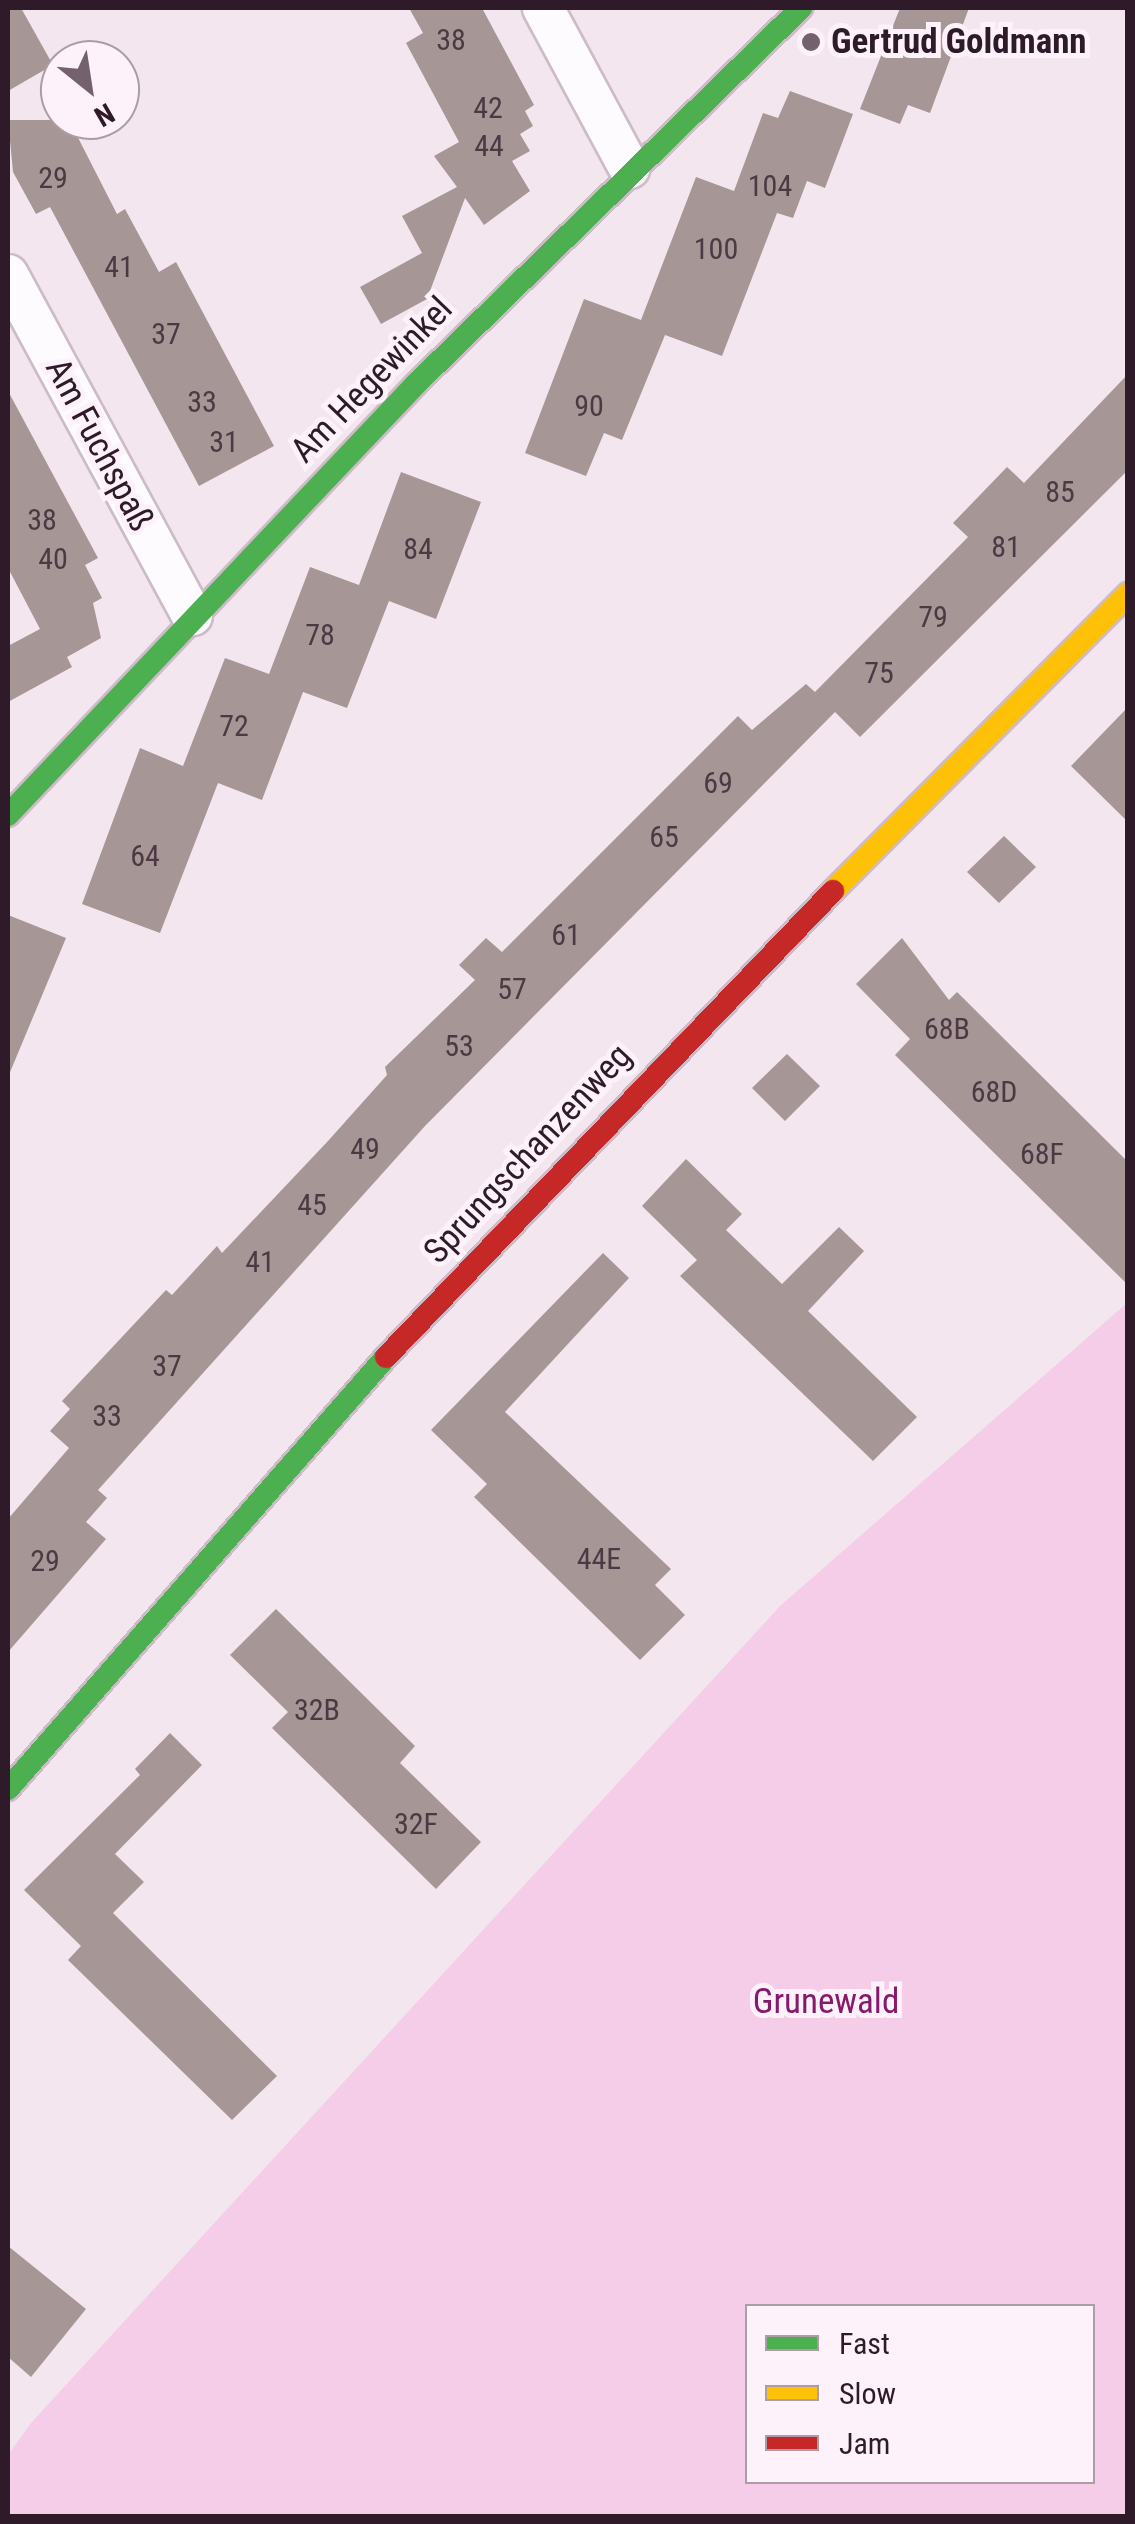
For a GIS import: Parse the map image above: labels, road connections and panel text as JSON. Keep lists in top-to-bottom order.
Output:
{
  "streets": {
    "street": ["Am Hegewinkel", "Am Fuchspaß", "Sprungschanzenweg"]
  },
  "crossings": [
    ["Am Hegewinkel", "Am Fuchspaß"]
  ],
  "parks": ["Grunewald"],
  "places": ["Gertrud Goldmann"],
  "house_numbers": [
    "38",
    "42",
    "44",
    "29",
    "104",
    "100",
    "41",
    "37",
    "33",
    "90",
    "31",
    "85",
    "38",
    "81",
    "84",
    "40",
    "79",
    "78",
    "75",
    "72",
    "69",
    "65",
    "64",
    "61",
    "57",
    "68B",
    "53",
    "68D",
    "49",
    "68F",
    "45",
    "41",
    "37",
    "33",
    "44E",
    "29",
    "32B",
    "32F"
  ],
  "legend": ["Fast", "Slow", "Jam"],
  "north": "bottom right"
}
